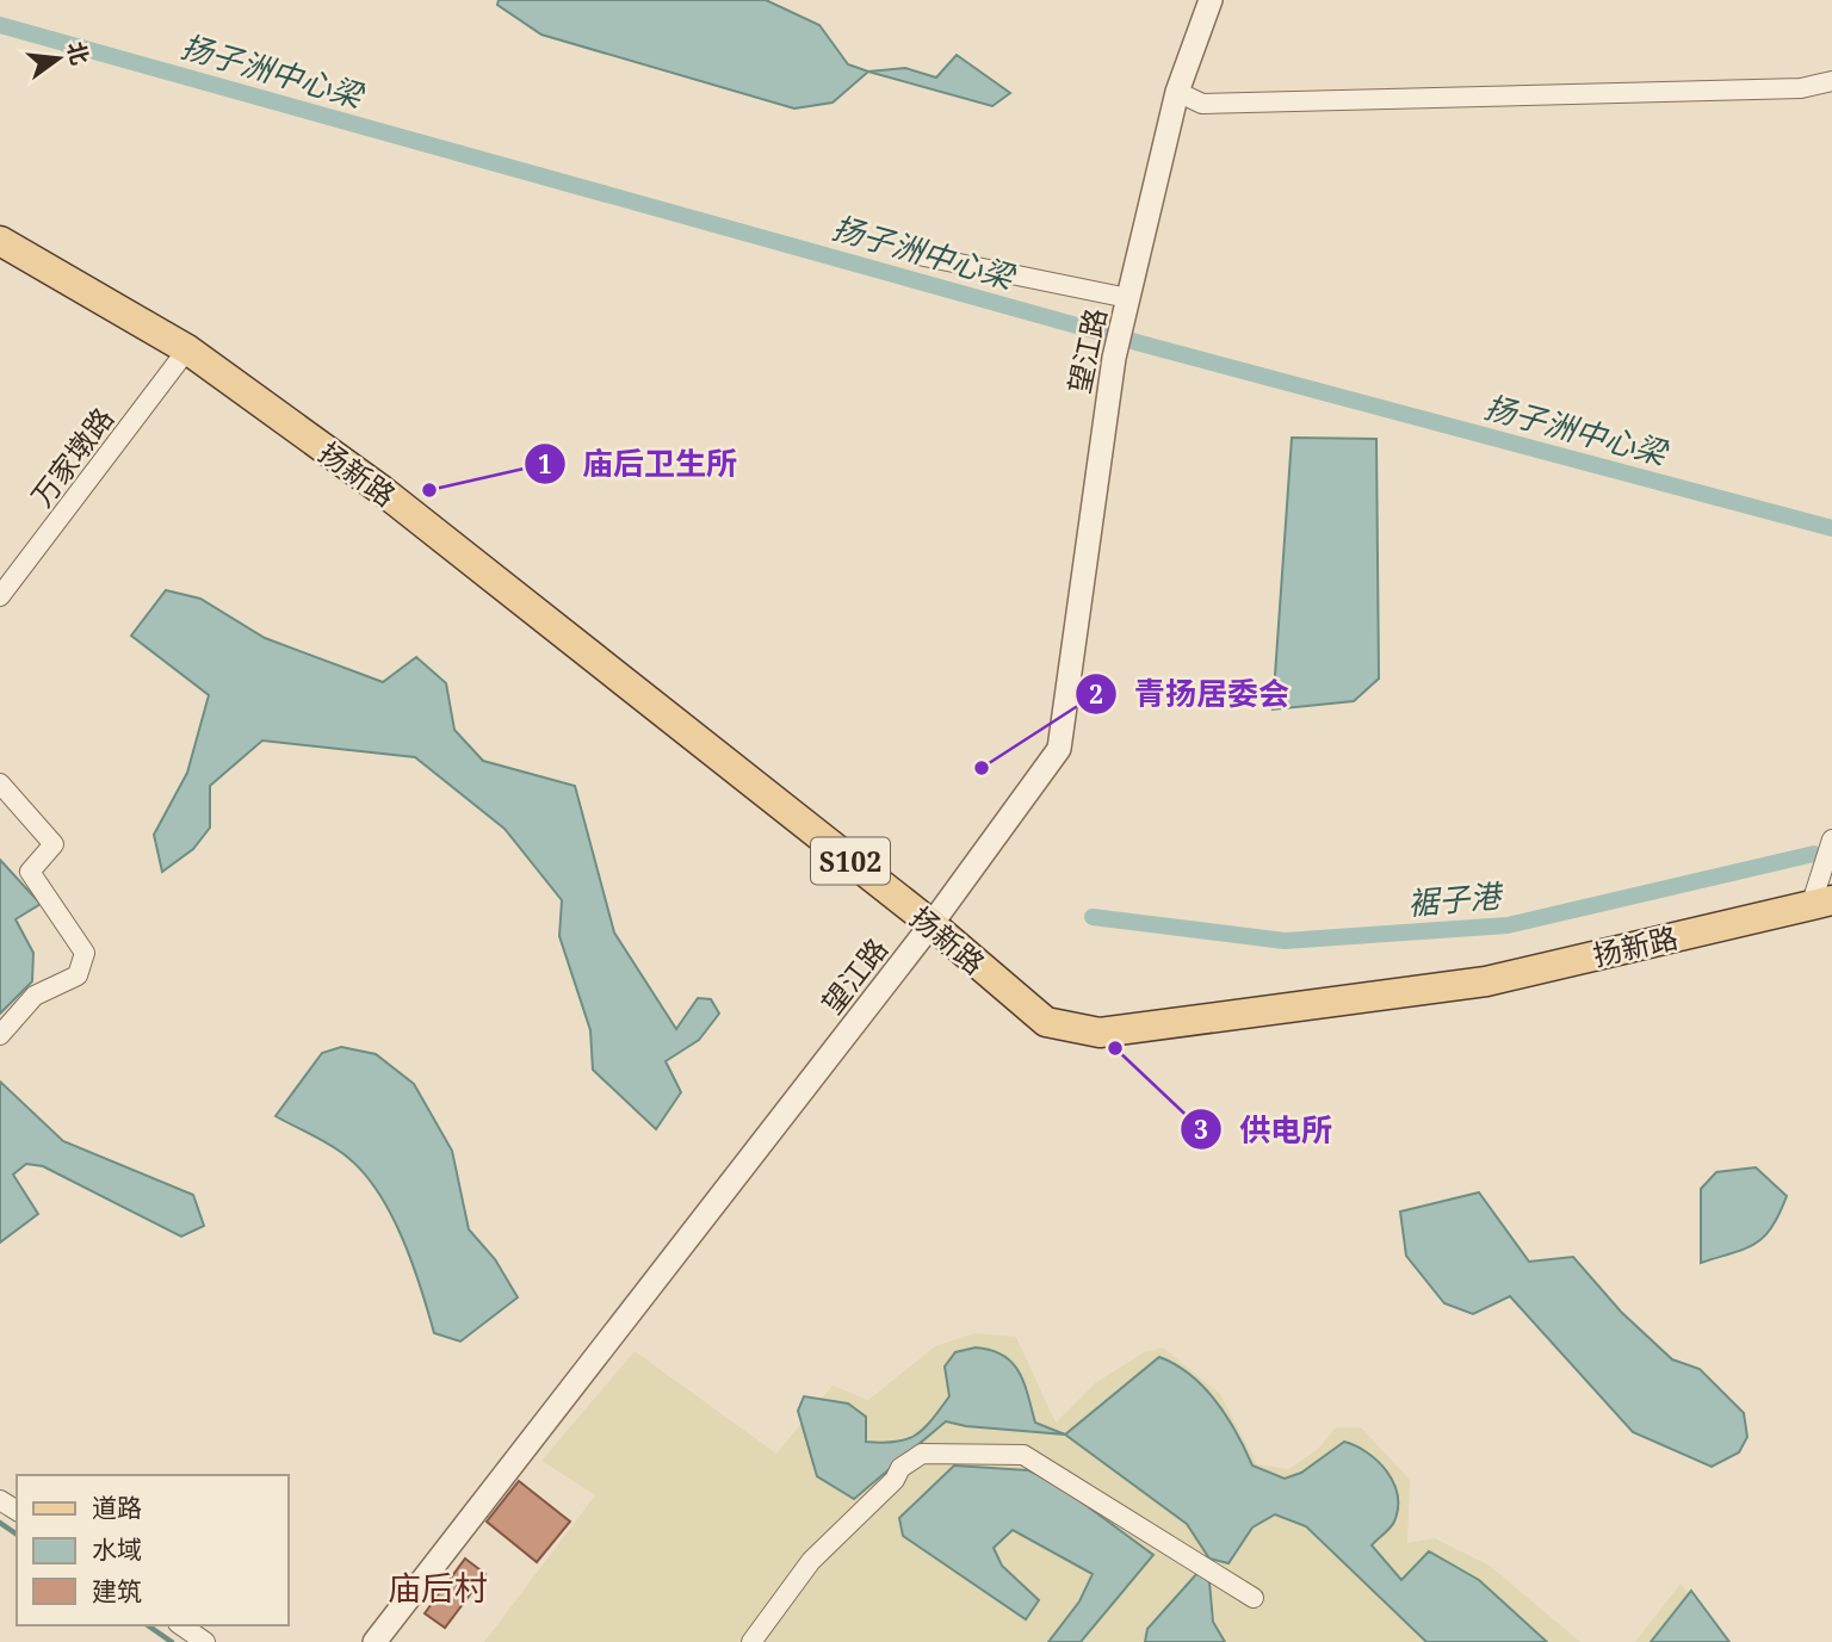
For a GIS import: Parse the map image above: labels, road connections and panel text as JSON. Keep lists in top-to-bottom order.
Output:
{
  "streets": {
    "main road": ["扬新路", "S102"],
    "street": ["望江路", "万家墩路"]
  },
  "crossings": [
    ["望江路", "扬新路"],
    ["万家墩路", "扬新路"]
  ],
  "districts": ["庙后村"],
  "water": ["扬子洲中心梁", "裾子港"],
  "places": ["庙后卫生所", "青扬居委会", "供电所"],
  "legend": ["道路", "水域", "建筑"],
  "north": "right"
}
